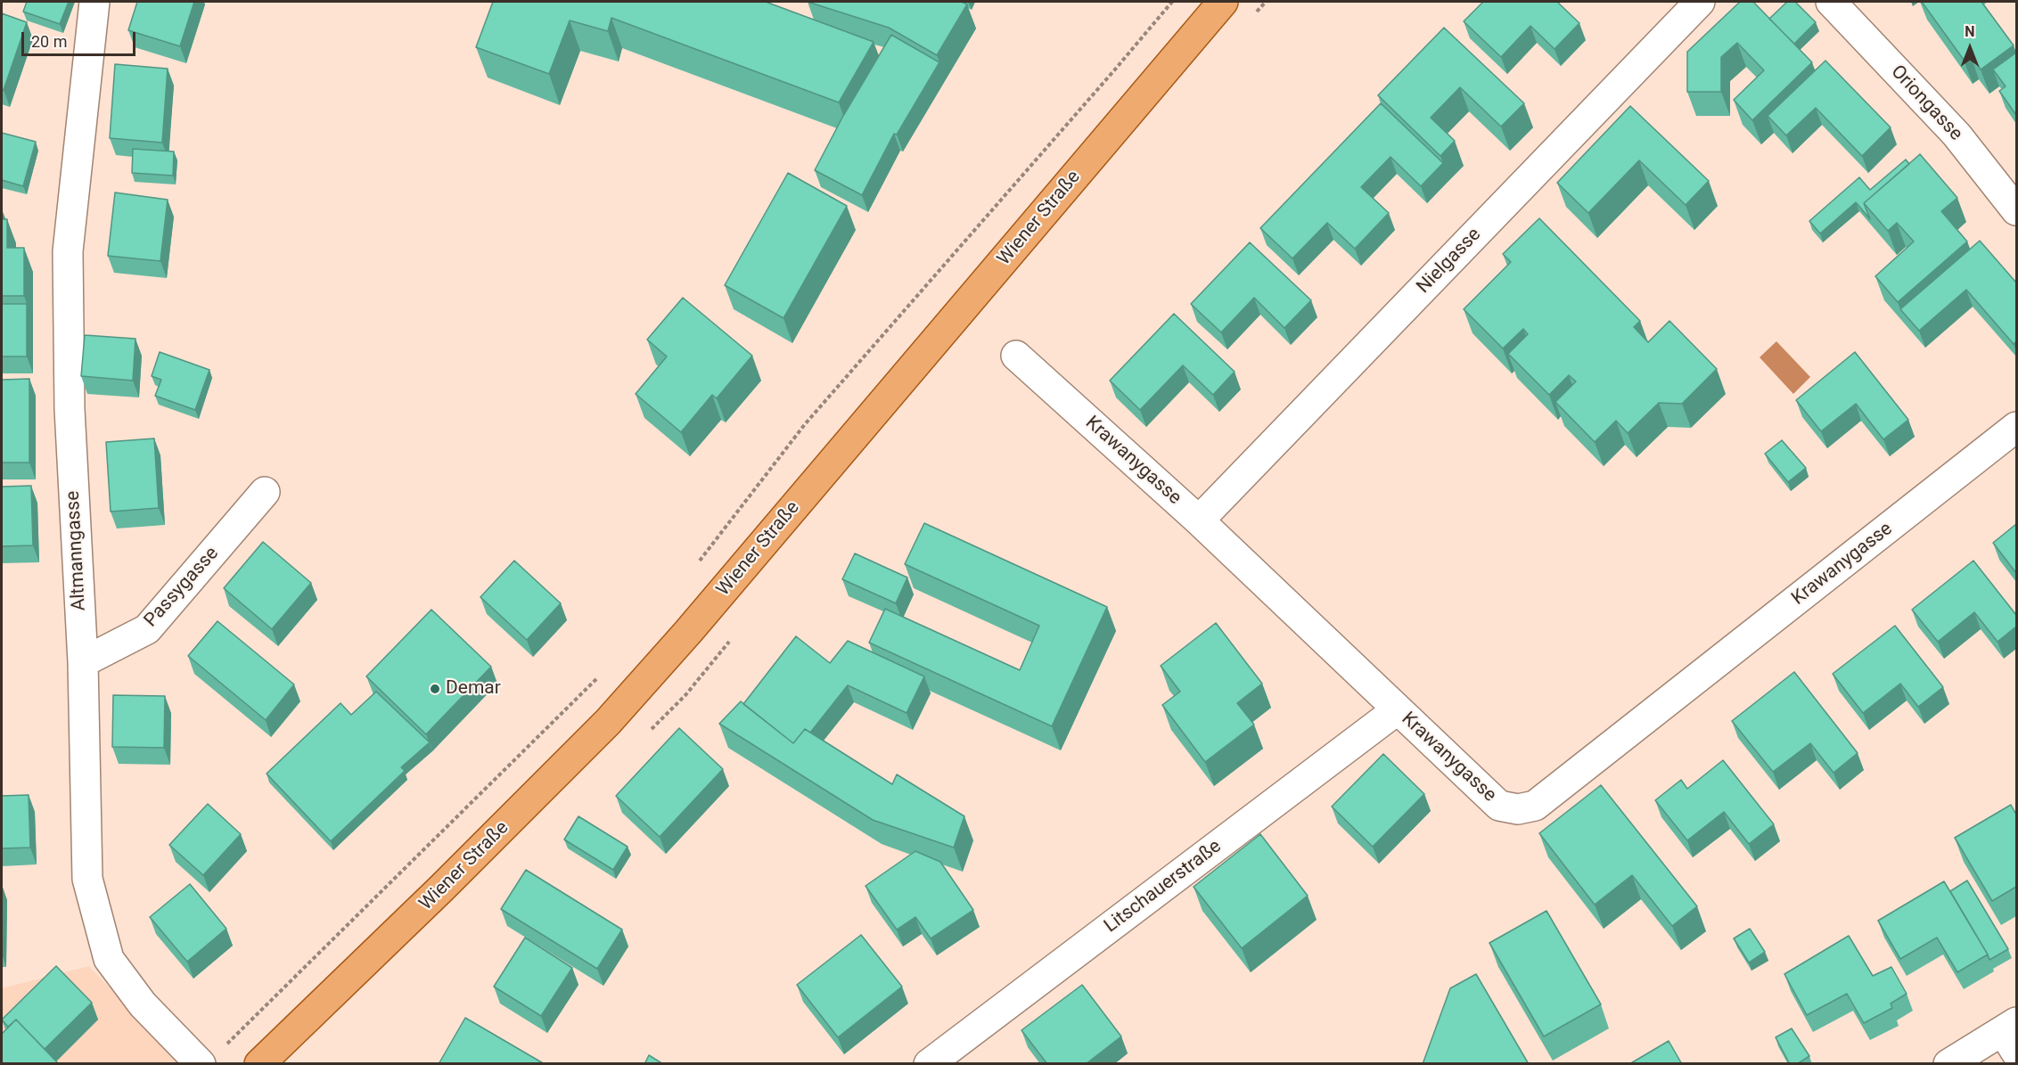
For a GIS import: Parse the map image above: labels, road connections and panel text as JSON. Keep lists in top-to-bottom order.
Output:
{
  "streets": {
    "main road": ["Wiener Straße"],
    "street": [
      "Oriongasse",
      "Nielgasse",
      "Krawanygasse",
      "Altmanngasse",
      "Passygasse",
      "Litschauerstraße"
    ]
  },
  "crossings": [
    ["Nielgasse", "Krawanygasse"],
    ["Krawanygasse", "Litschauerstraße"],
    ["Altmanngasse", "Passygasse"]
  ],
  "places": ["Demar"],
  "scale_bar": "20 m",
  "north": "top"
}
